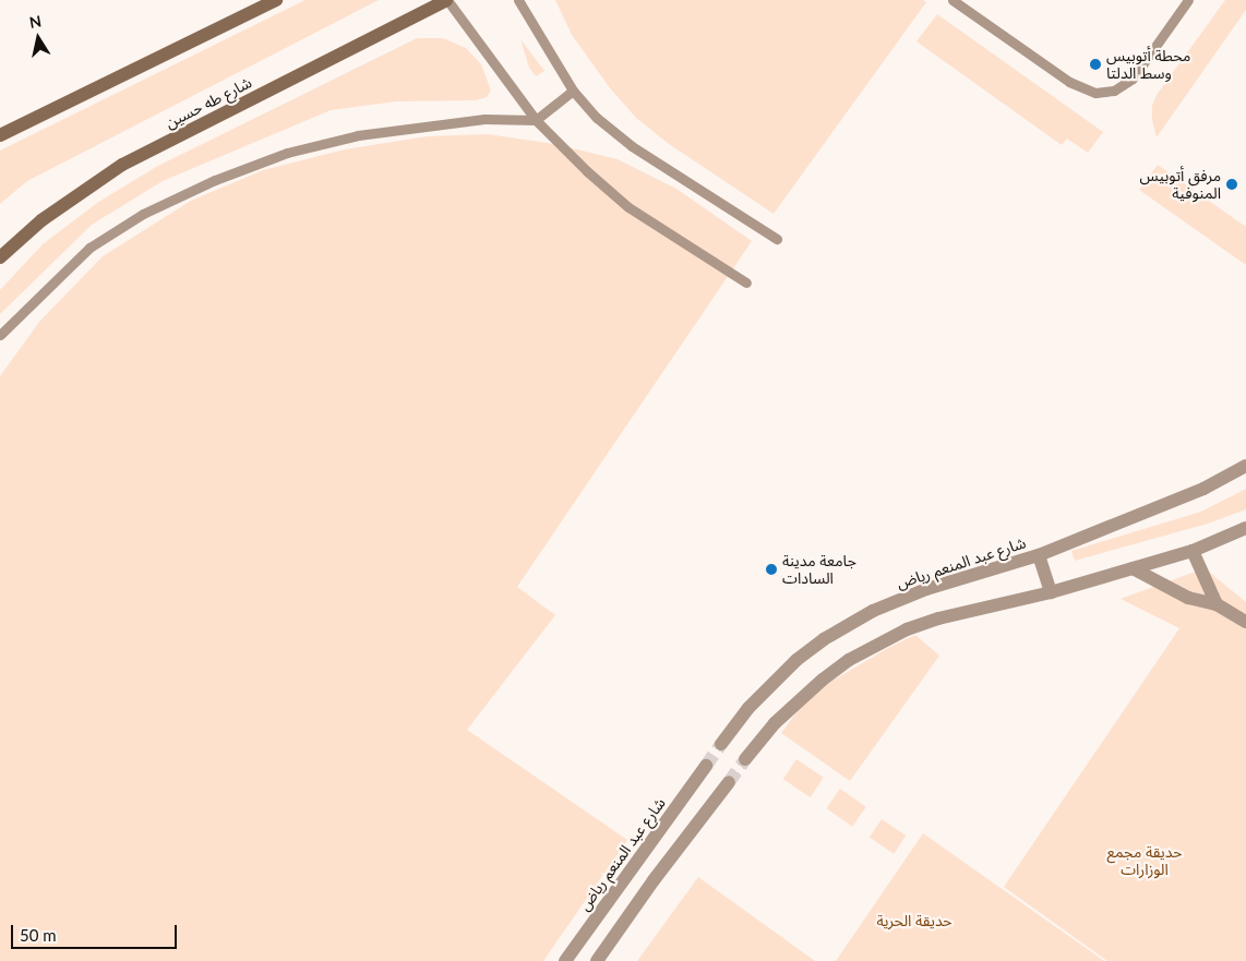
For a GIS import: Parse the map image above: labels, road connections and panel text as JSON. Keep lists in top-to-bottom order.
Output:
{
  "streets": {
    "main road": ["شارع طه حسين"],
    "street": ["شارع عبد المنعم رياض"]
  },
  "parks": ["حديقة مجمع الوزارات", "حديقة الحرية"],
  "places": ["محطة أتوبيس وسط الدلتا", "مرفق أتوبيس المنوفية", "جامعة مدينة السادات"],
  "scale_bar": "50 m",
  "north": "top"
}
